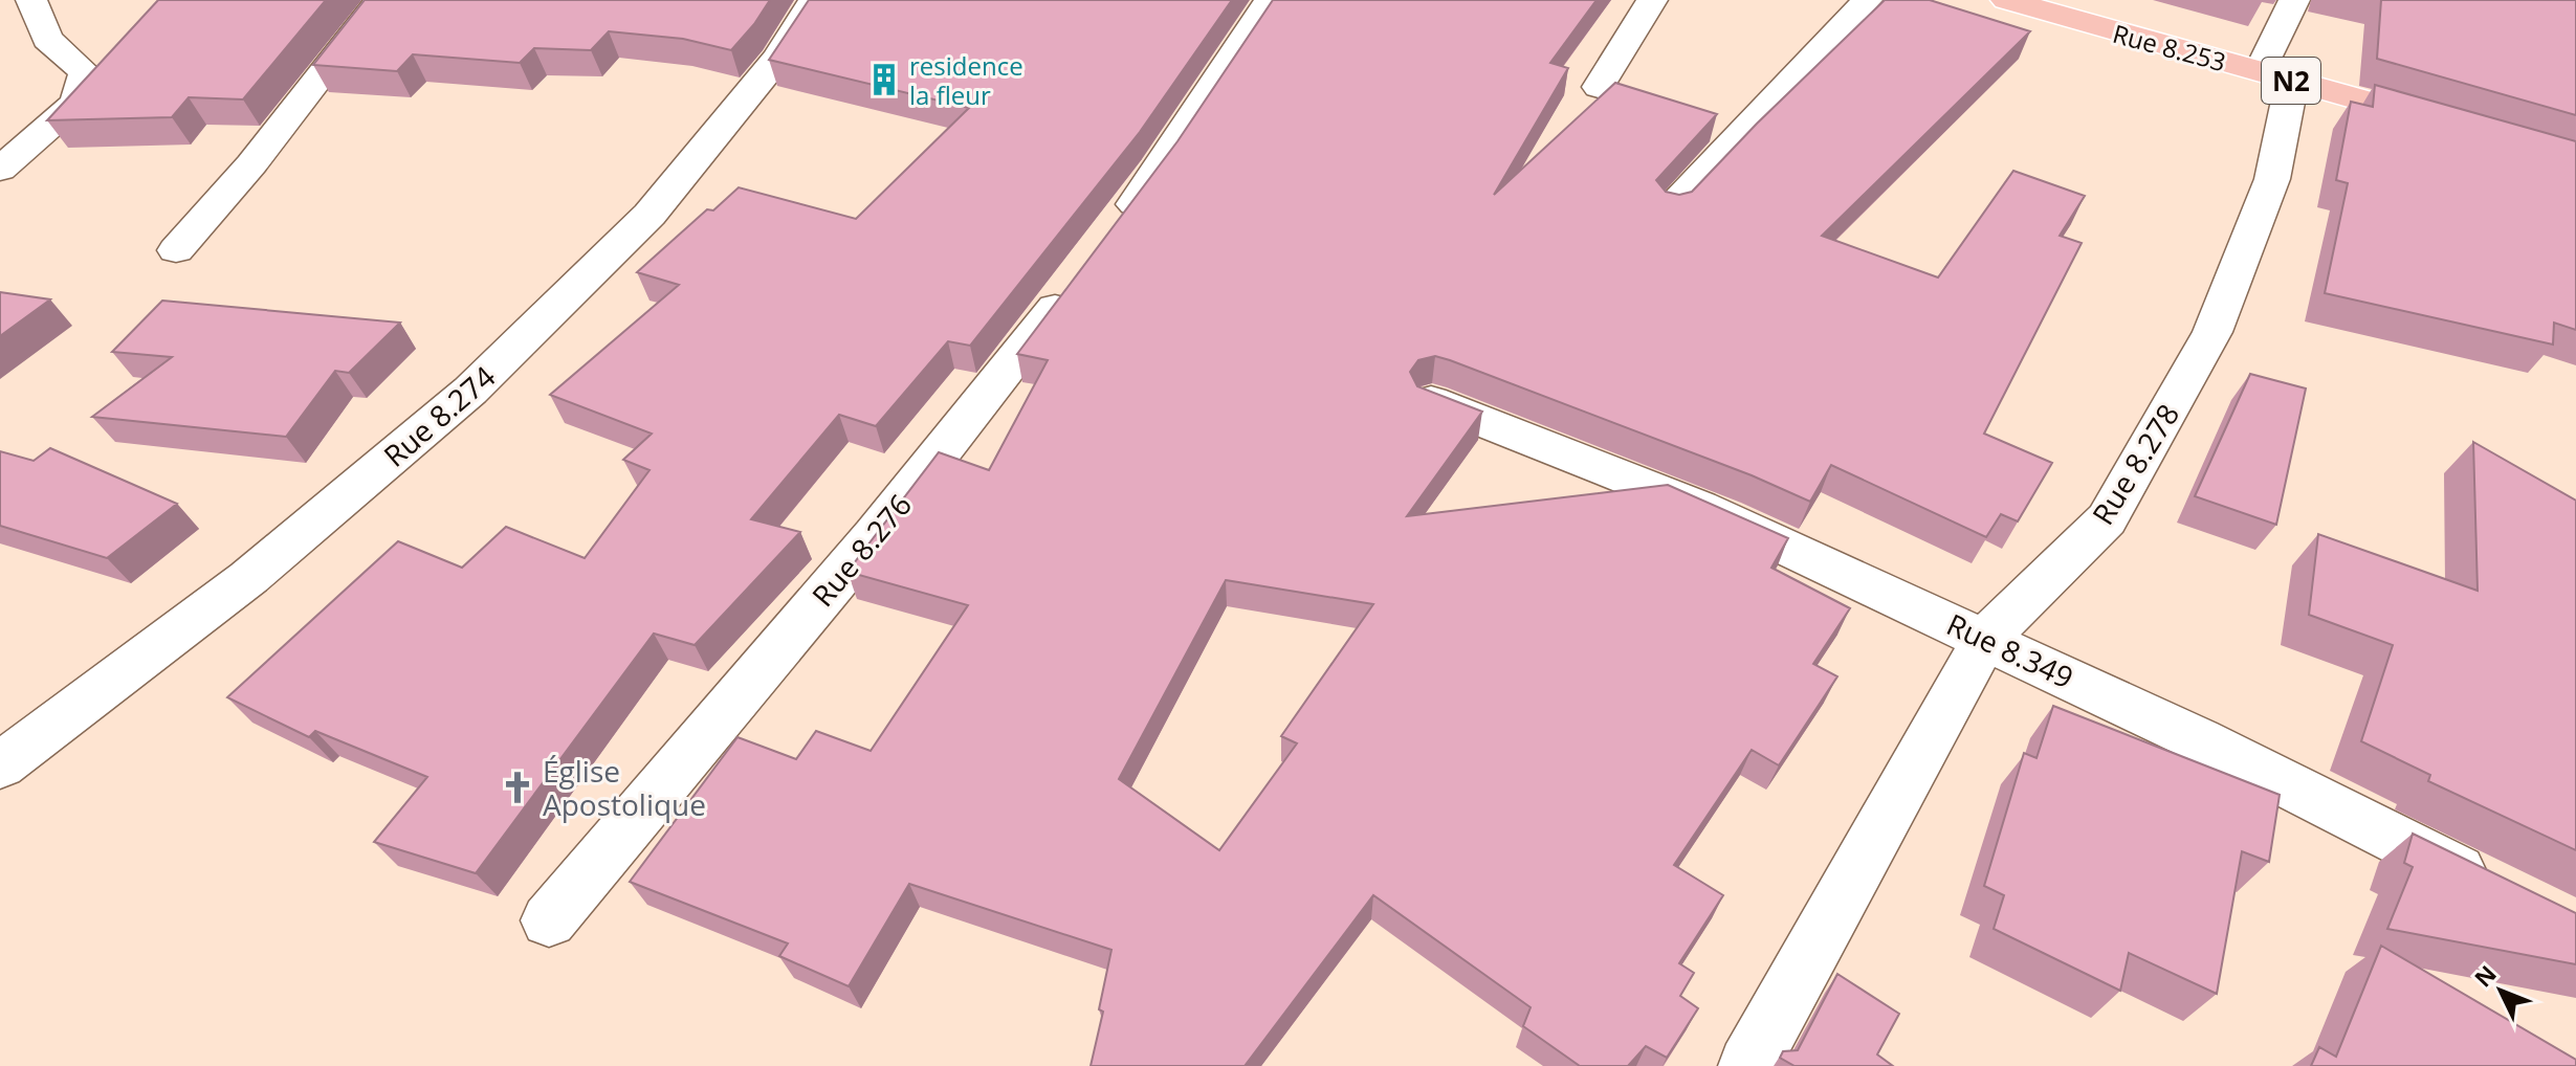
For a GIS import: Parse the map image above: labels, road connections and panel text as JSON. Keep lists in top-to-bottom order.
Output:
{
  "streets": {
    "highway": ["Rue 8.253", "N2"],
    "street": [
      "Rue 8.274",
      "Rue 8.278",
      "Rue 8.276",
      "Rue 8.349"
    ]
  },
  "crossings": [
    ["Rue 8.253", "Rue 8.278"],
    ["Rue 8.278", "Rue 8.349"]
  ],
  "places": {
    "building": ["residence la fleur"],
    "church": ["Église Apostolique"]
  },
  "north": "top left"
}
